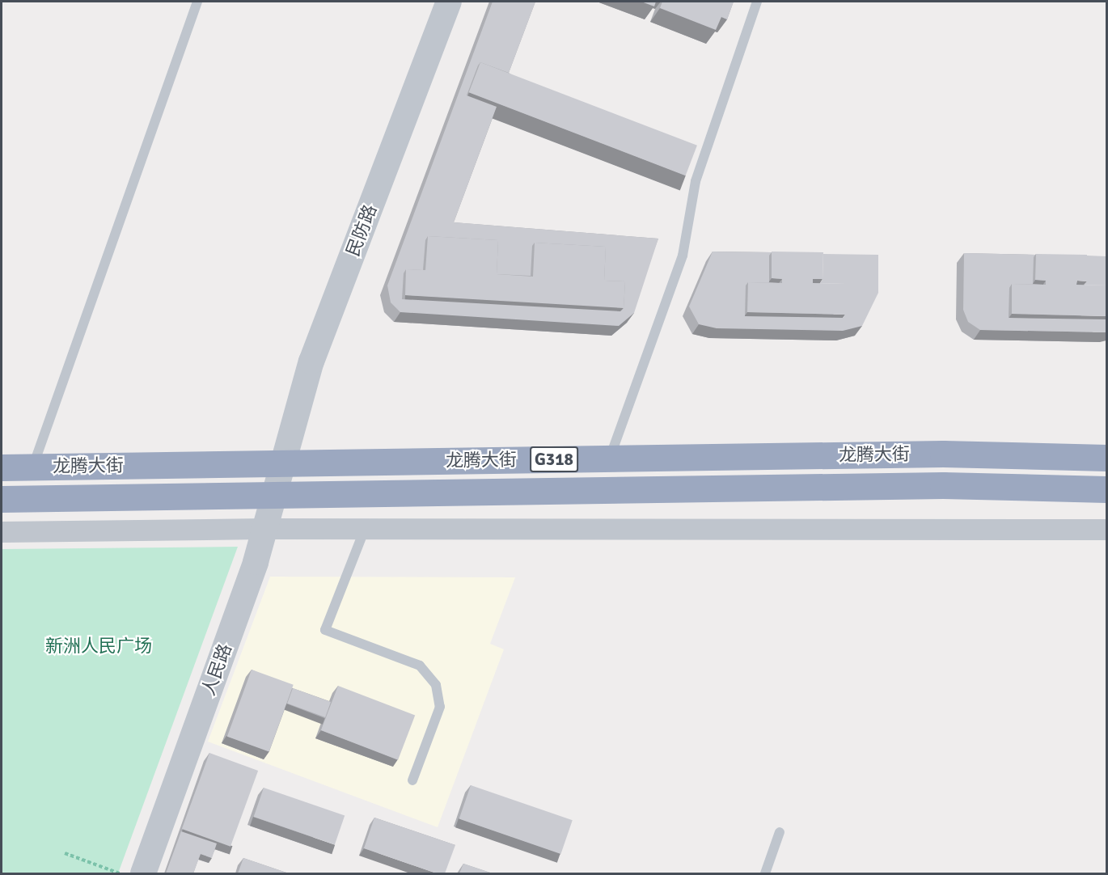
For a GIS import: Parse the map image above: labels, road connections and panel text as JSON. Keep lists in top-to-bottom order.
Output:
{
  "streets": {
    "highway": ["龙腾大街", "G318"],
    "street": ["民防路", "人民路"]
  },
  "crossings": [
    ["民防路", "龙腾大街"],
    ["民防路", "人民路"],
    ["龙腾大街", "人民路"]
  ],
  "parks": ["新洲人民广场"]
}
